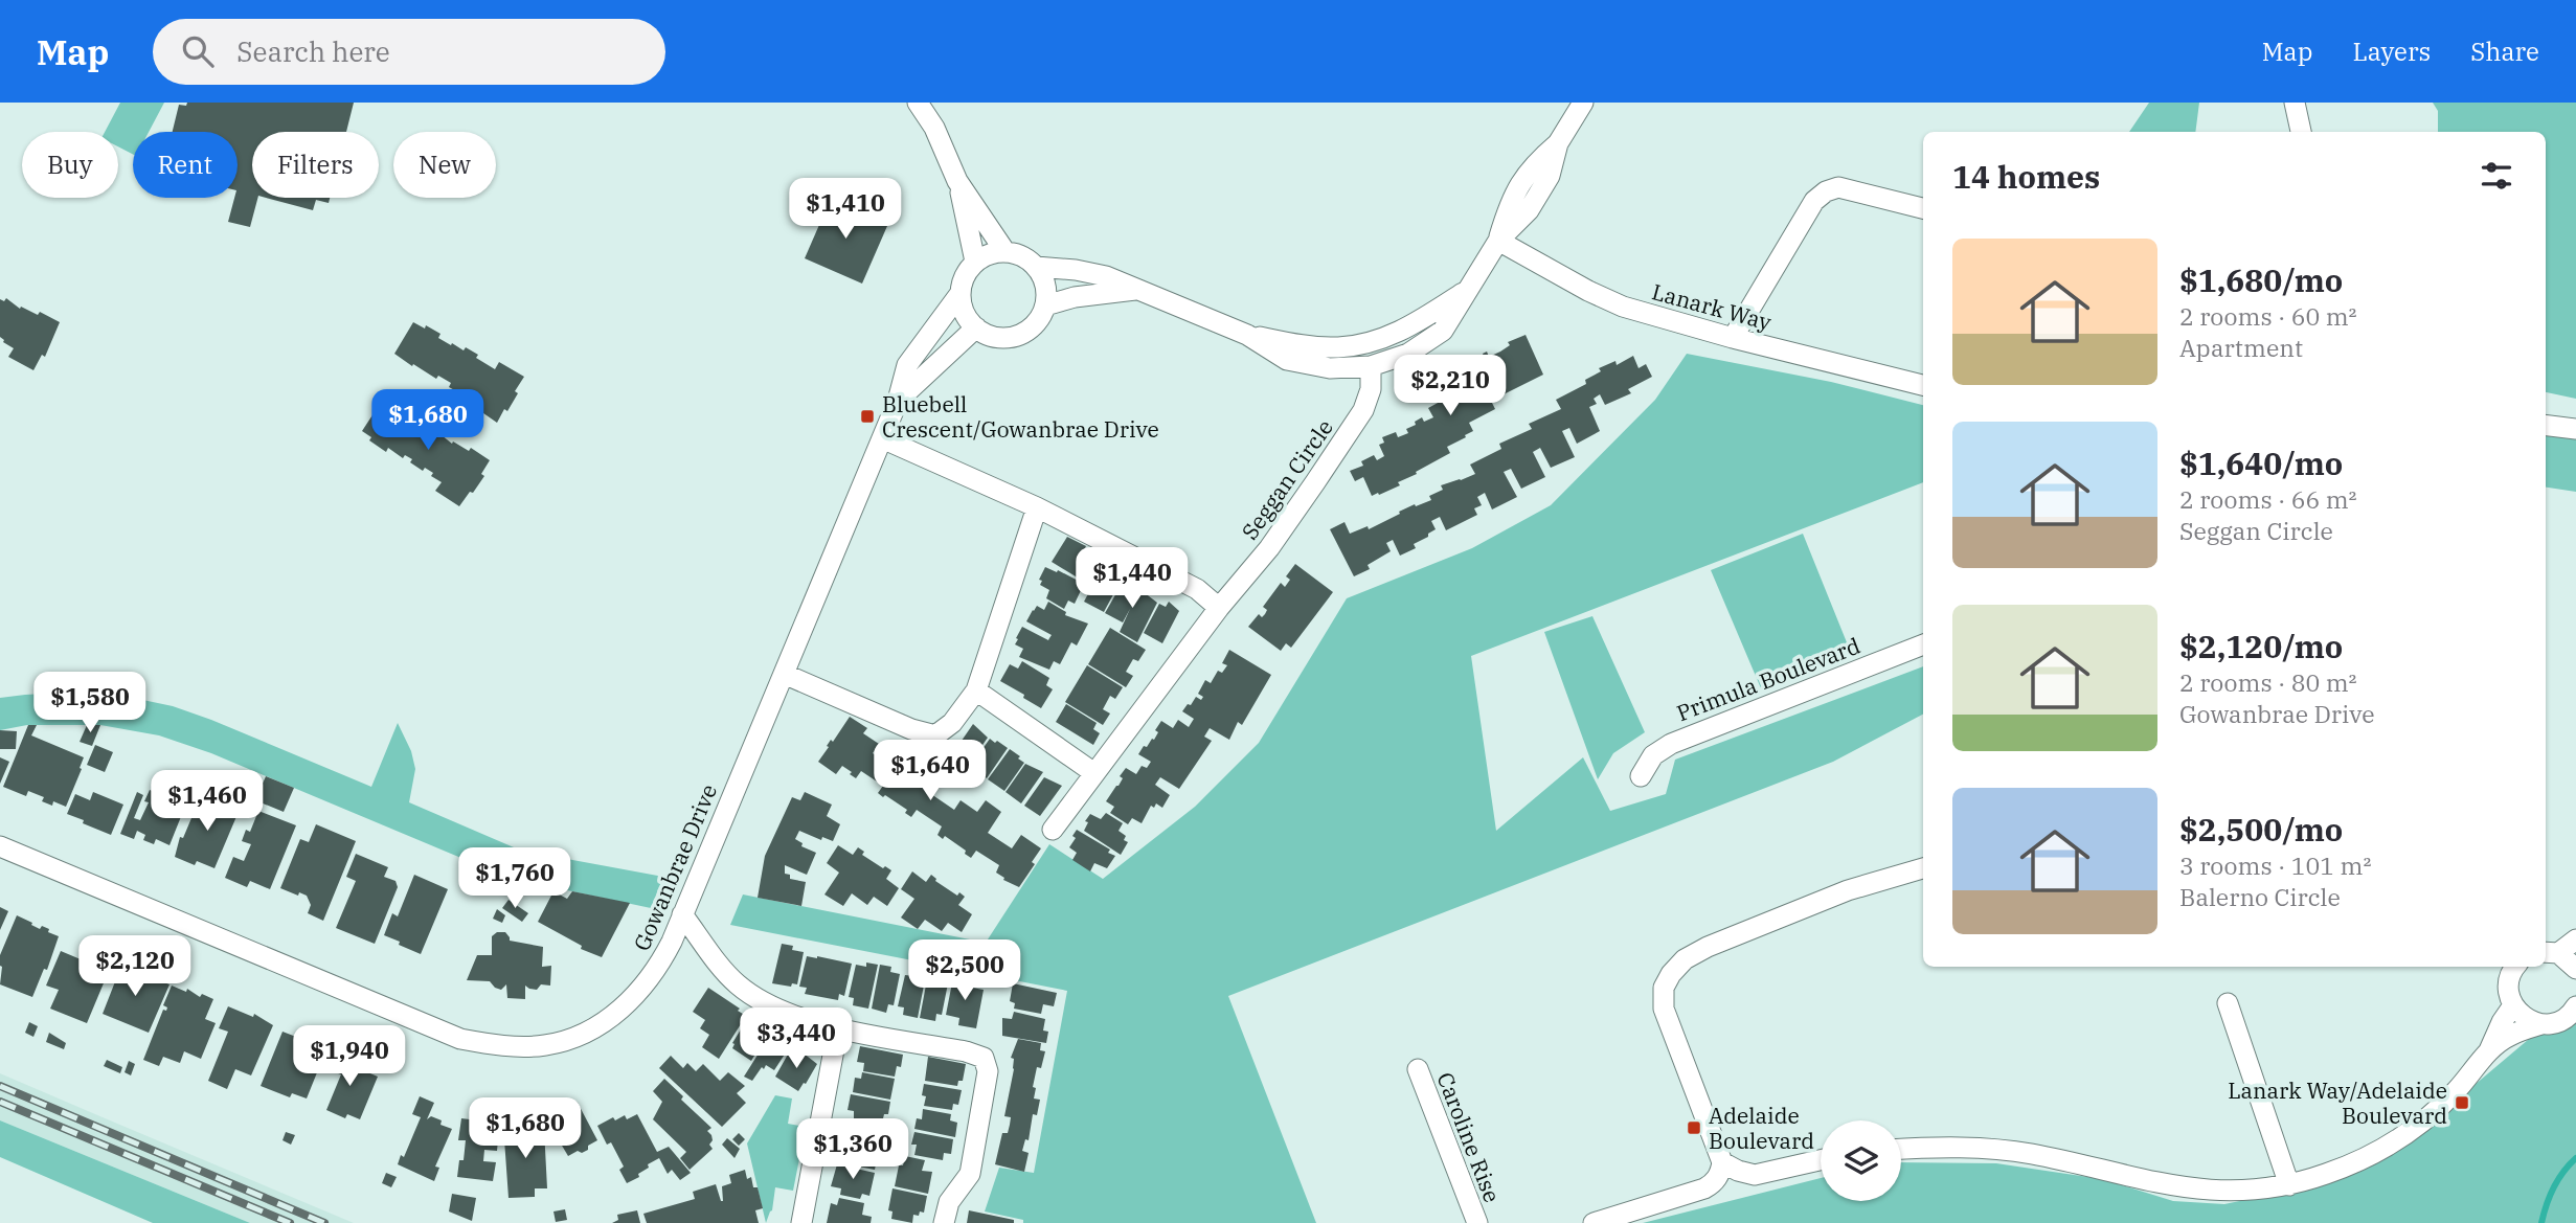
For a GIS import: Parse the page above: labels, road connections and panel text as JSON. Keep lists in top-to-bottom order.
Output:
{
  "streets": {
    "street": [
      "Lanark Way",
      "Seggan Circle",
      "Primula Boulevard",
      "Gowanbrae Drive",
      "Caroline Rise"
    ]
  },
  "places": {
    "transit": ["Bluebell Crescent/Gowanbrae Drive", "Lanark Way/Adelaide Boulevard", "Adelaide Boulevard"]
  },
  "page": {
    "header": "Map",
    "search": "Search here",
    "nav": ["Map", "Layers", "Share"],
    "chip": [
      "Buy",
      "Rent",
      "Filters",
      "New"
    ],
    "heading": "14 homes",
    "price": [
      "$1,410",
      "$2,210",
      "$1,680",
      "$1,440",
      "$1,580",
      "$1,640",
      "$1,460",
      "$1,760",
      "$2,120",
      "$2,500",
      "$3,440",
      "$1,940",
      "$1,680",
      "$1,360"
    ],
    "list": [
      {
        "name": "$1,680/mo",
        "note": "2 rooms · 60 m² · Apartment"
      },
      {
        "name": "$1,640/mo",
        "note": "2 rooms · 66 m² · Seggan Circle"
      },
      {
        "name": "$2,120/mo",
        "note": "2 rooms · 80 m² · Gowanbrae Drive"
      },
      {
        "name": "$2,500/mo",
        "note": "3 rooms · 101 m² · Balerno Circle"
      }
    ]
  }
}
